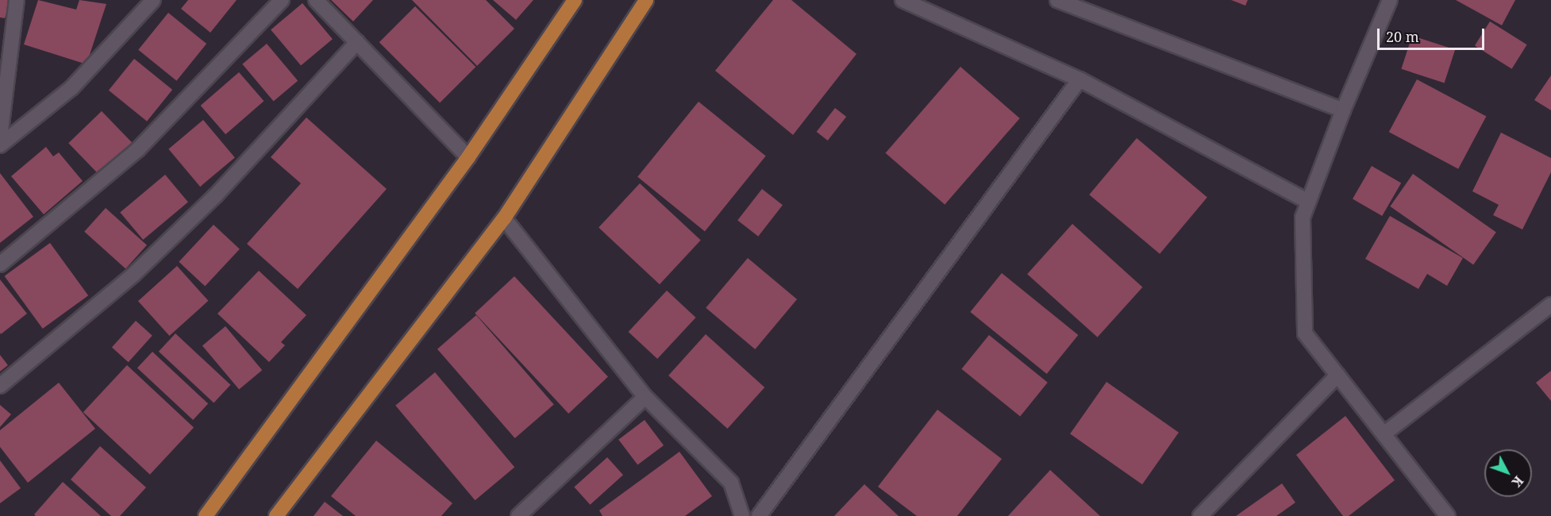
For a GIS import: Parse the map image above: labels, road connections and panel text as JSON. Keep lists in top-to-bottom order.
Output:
{
  "scale_bar": "20 m",
  "north": "bottom right"
}
